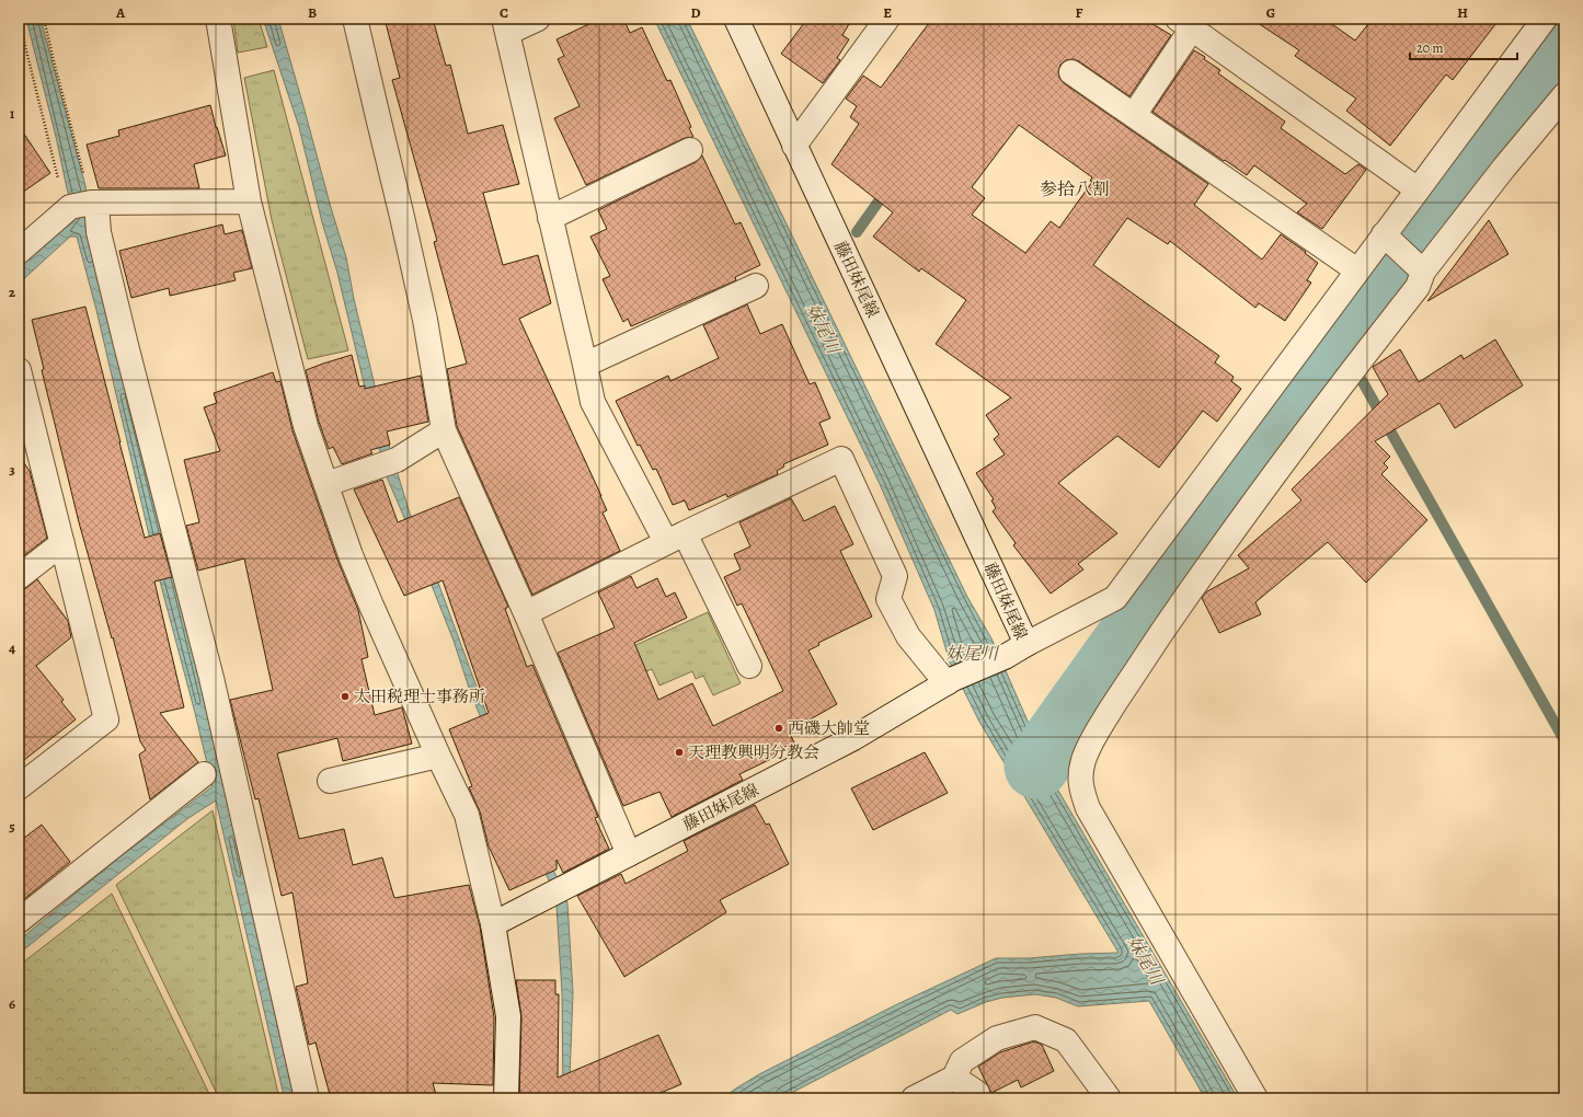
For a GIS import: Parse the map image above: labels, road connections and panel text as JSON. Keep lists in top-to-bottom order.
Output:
{
  "streets": {
    "street": ["藤田妹尾線"]
  },
  "districts": ["参拾八割"],
  "water": ["妹尾川"],
  "places": ["太田税理士事務所", "西磯大帥堂", "天理教興明分教会"],
  "scale_bar": "20 m",
  "grid": {
    "columns": [
      "A",
      "B",
      "C",
      "D",
      "E",
      "F",
      "G",
      "H"
    ],
    "rows": [
      "1",
      "2",
      "3",
      "4",
      "5",
      "6"
    ]
  }
}
